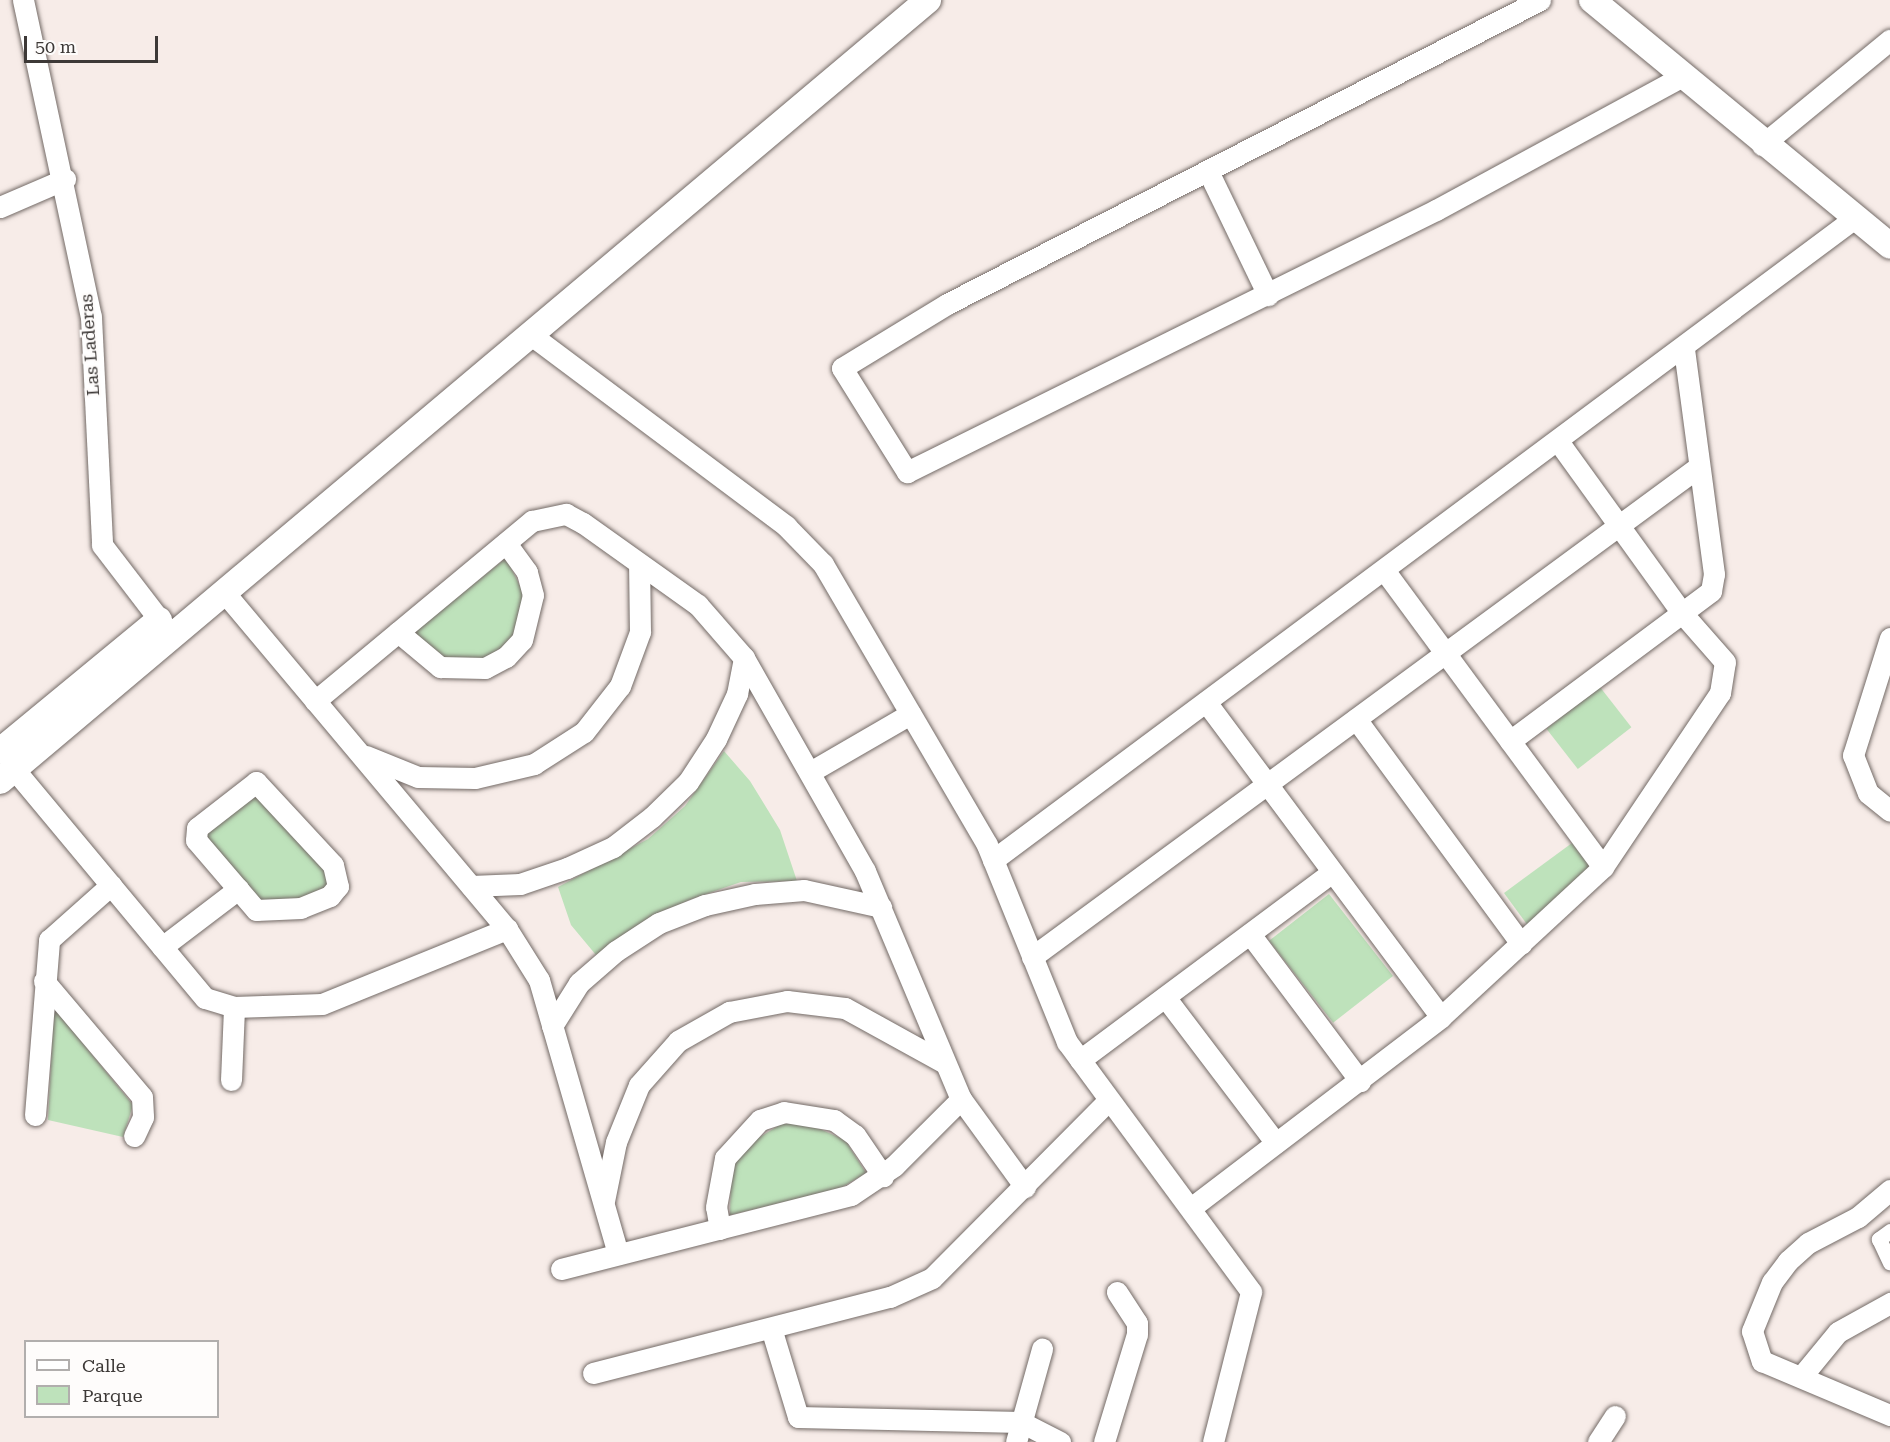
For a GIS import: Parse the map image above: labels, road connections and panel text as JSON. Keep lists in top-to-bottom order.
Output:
{
  "streets": {
    "street": ["Las Laderas"]
  },
  "legend": ["Calle", "Parque"],
  "scale_bar": "50 m"
}
